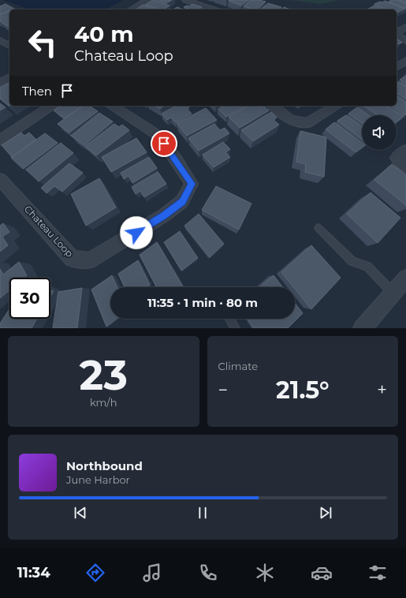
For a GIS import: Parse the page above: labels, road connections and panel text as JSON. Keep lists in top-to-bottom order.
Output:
{
  "streets": {
    "street": ["Chateau Loop"]
  },
  "page": {
    "turn": ["40 m", "Chateau Loop"],
    "then": "Then",
    "limit": "30",
    "trip": "11:35 · 1 min · 80 m",
    "tile": [
      ["23", "km/h"],
      "Climate"
    ],
    "heat": ["−", "21.5°", "+"],
    "song": ["Northbound", "June Harbor"],
    "tabs": "11:34"
  }
}
